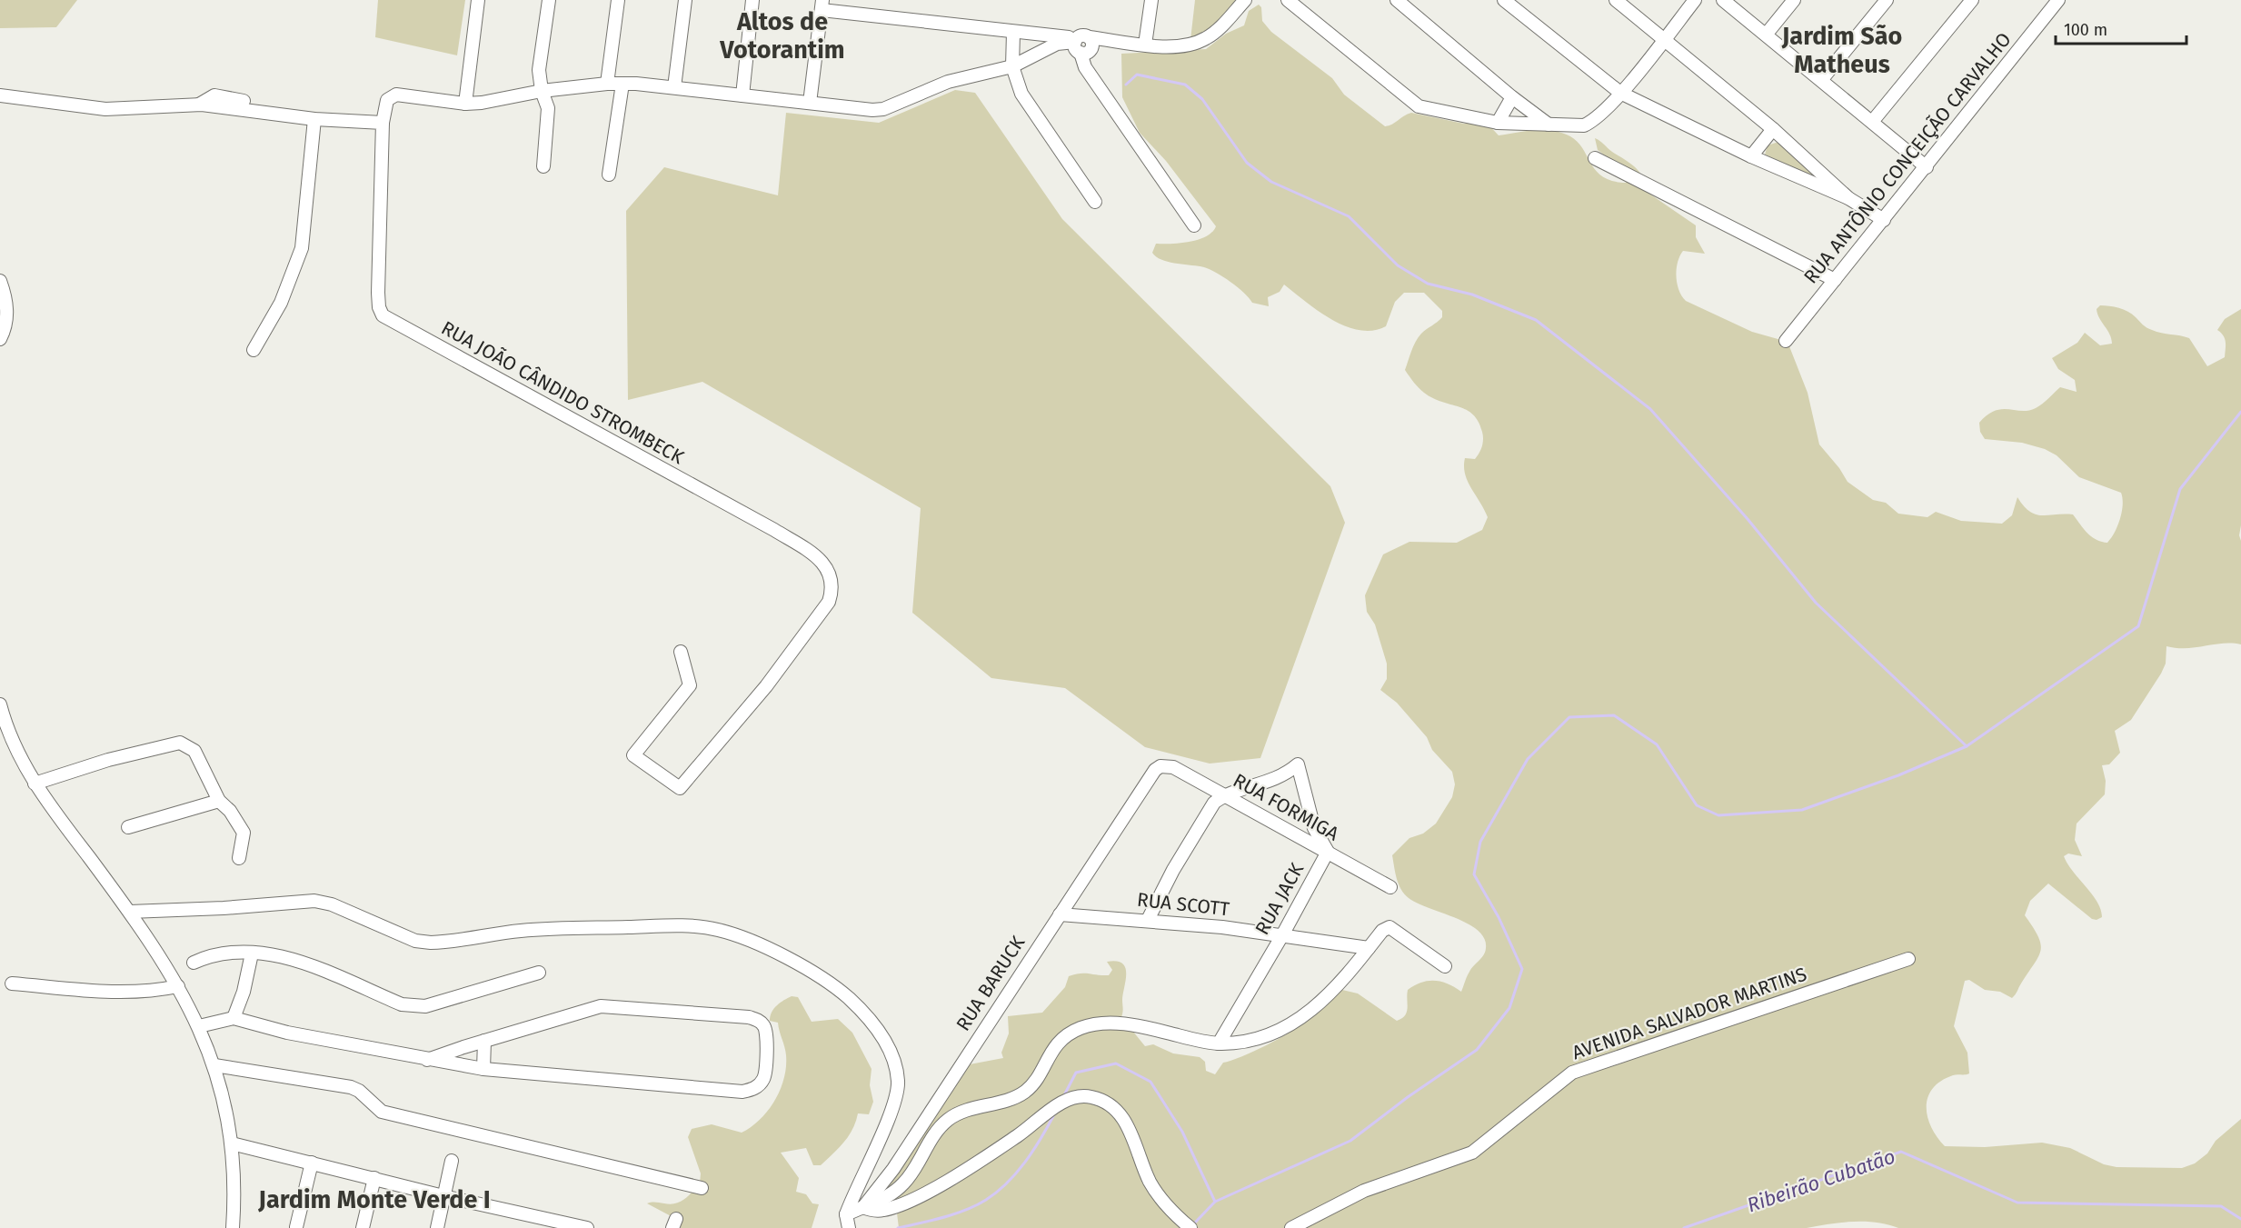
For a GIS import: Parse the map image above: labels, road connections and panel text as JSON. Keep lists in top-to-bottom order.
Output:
{
  "streets": {
    "street": [
      "RUA ANTÔNIO CONCEIÇÃO CARVALHO",
      "RUA JOÃO CÂNDIDO STROMBECK",
      "RUA FORMIGA",
      "RUA JACK",
      "RUA SCOTT",
      "RUA BARUCK",
      "AVENIDA SALVADOR MARTINS"
    ]
  },
  "crossings": [
    ["RUA FORMIGA", "RUA JACK"],
    ["RUA FORMIGA", "RUA BARUCK"],
    ["RUA JACK", "RUA SCOTT"],
    ["RUA SCOTT", "RUA BARUCK"]
  ],
  "districts": ["Altos de Votorantim", "Jardim São Matheus", "Jardim Monte Verde I"],
  "water": ["Ribeirão Cubatão"],
  "scale_bar": "100 m"
}
